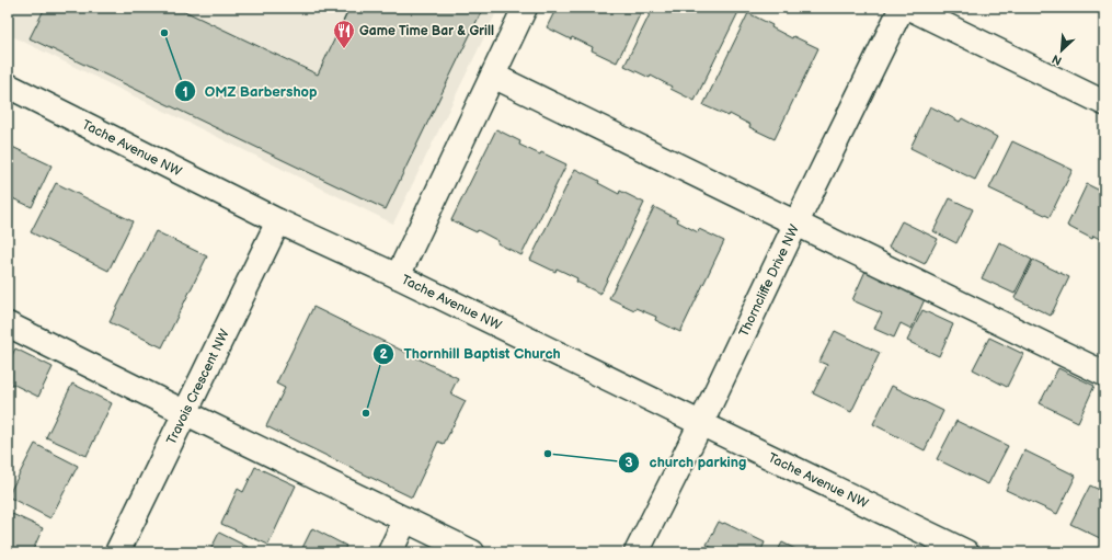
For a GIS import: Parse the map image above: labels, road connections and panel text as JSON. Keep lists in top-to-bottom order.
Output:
{
  "streets": {
    "street": ["Tache Avenue NW", "Thorncliffe Drive NW", "Travois Crescent NW"]
  },
  "crossings": [
    ["Tache Avenue NW", "Thorncliffe Drive NW"],
    ["Tache Avenue NW", "Travois Crescent NW"]
  ],
  "places": {
    "other": ["OMZ Barbershop", "Thornhill Baptist Church", "church parking"],
    "restaurant": ["Game Time Bar & Grill"]
  },
  "north": "bottom left"
}
